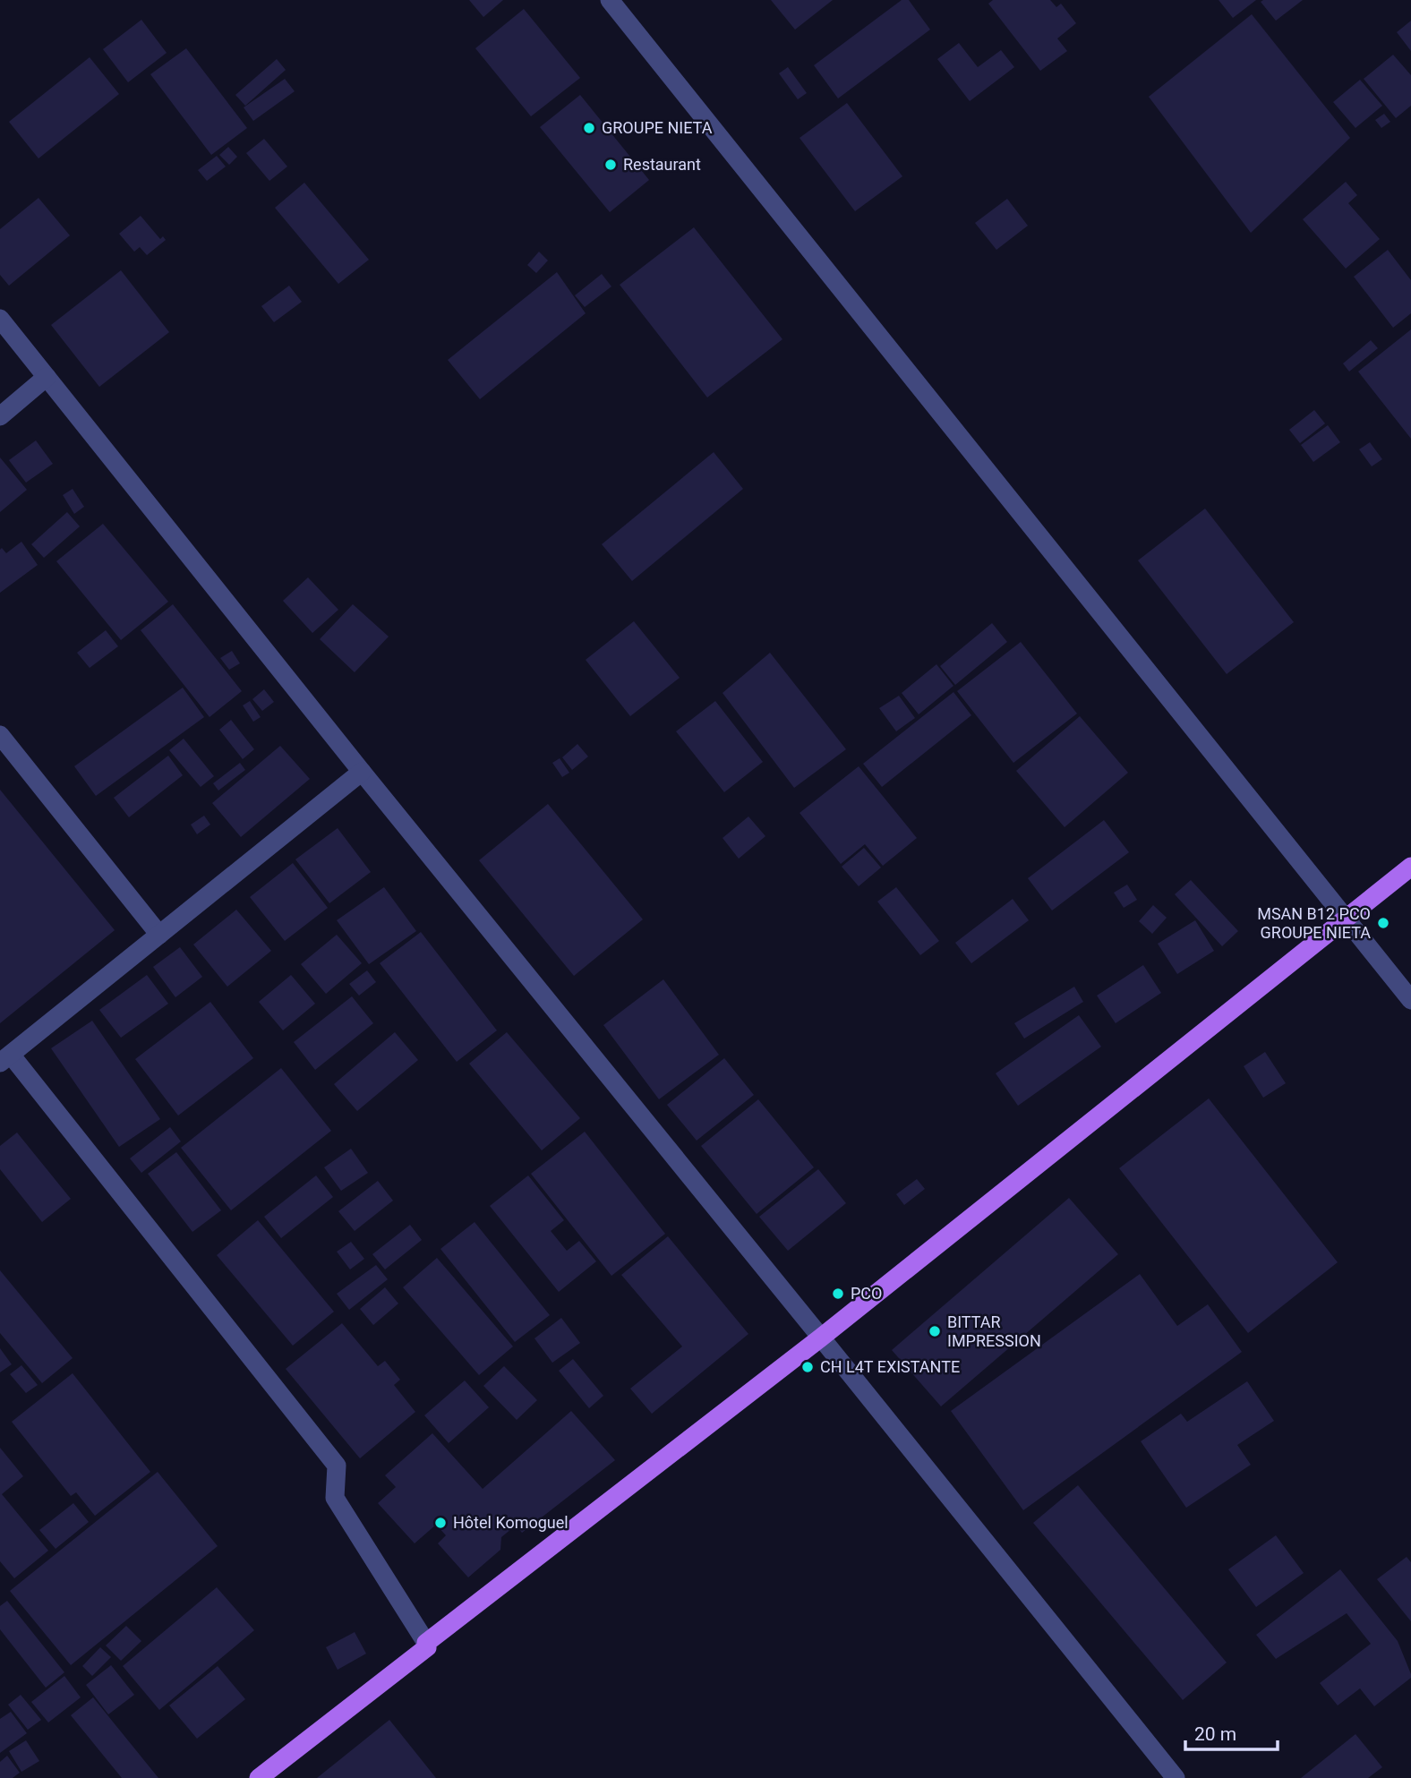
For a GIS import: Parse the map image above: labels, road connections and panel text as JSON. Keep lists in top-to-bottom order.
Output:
{
  "places": [
    "GROUPE NIETA",
    "Restaurant",
    "MSAN B12 PCO GROUPE NIETA",
    "PCO",
    "BITTAR IMPRESSION",
    "CH L4T EXISTANTE",
    "Hôtel Komoguel"
  ],
  "scale_bar": "20 m"
}
